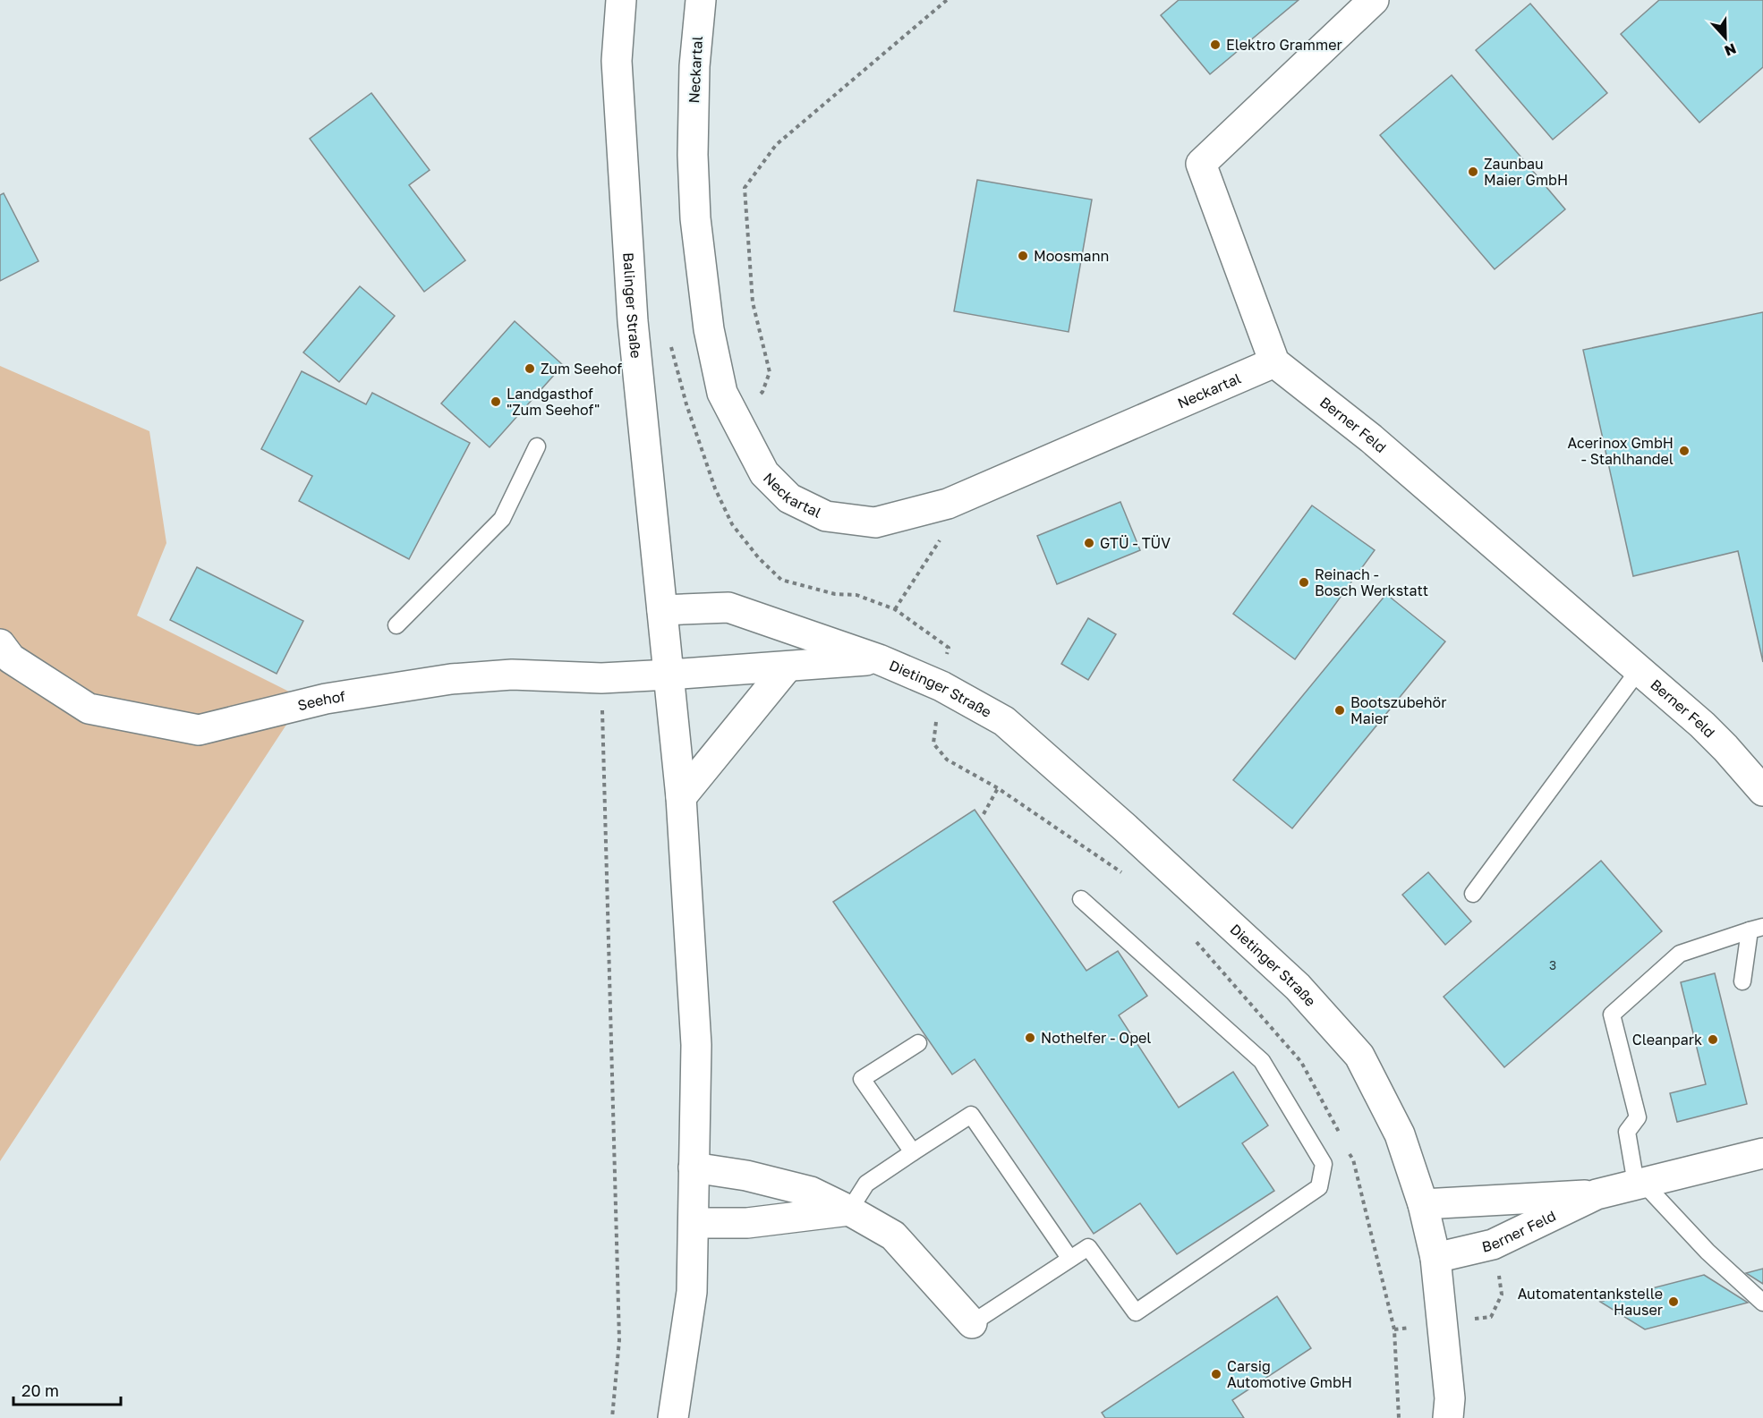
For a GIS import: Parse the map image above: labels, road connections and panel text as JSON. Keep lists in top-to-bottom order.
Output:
{
  "streets": {
    "street": [
      "Neckartal",
      "Balinger Straße",
      "Berner Feld",
      "Dietinger Straße",
      "Seehof"
    ]
  },
  "crossings": [
    ["Neckartal", "Berner Feld"],
    ["Balinger Straße", "Dietinger Straße"],
    ["Balinger Straße", "Seehof"],
    ["Berner Feld", "Dietinger Straße"],
    ["Dietinger Straße", "Seehof"]
  ],
  "places": [
    "Elektro Grammer",
    "Zaunbau Maier GmbH",
    "Moosmann",
    "Zum Seehof",
    "Landgasthof \"Zum Seehof\"",
    "Acerinox GmbH - Stahlhandel",
    "GTÜ - TÜV",
    "Reinach - Bosch Werkstatt",
    "Bootszubehör Maier",
    "Nothelfer - Opel",
    "Cleanpark",
    "Automatentankstelle Hauser",
    "Carsig Automotive GmbH"
  ],
  "house_numbers": ["3"],
  "scale_bar": "20 m",
  "north": "bottom"
}
